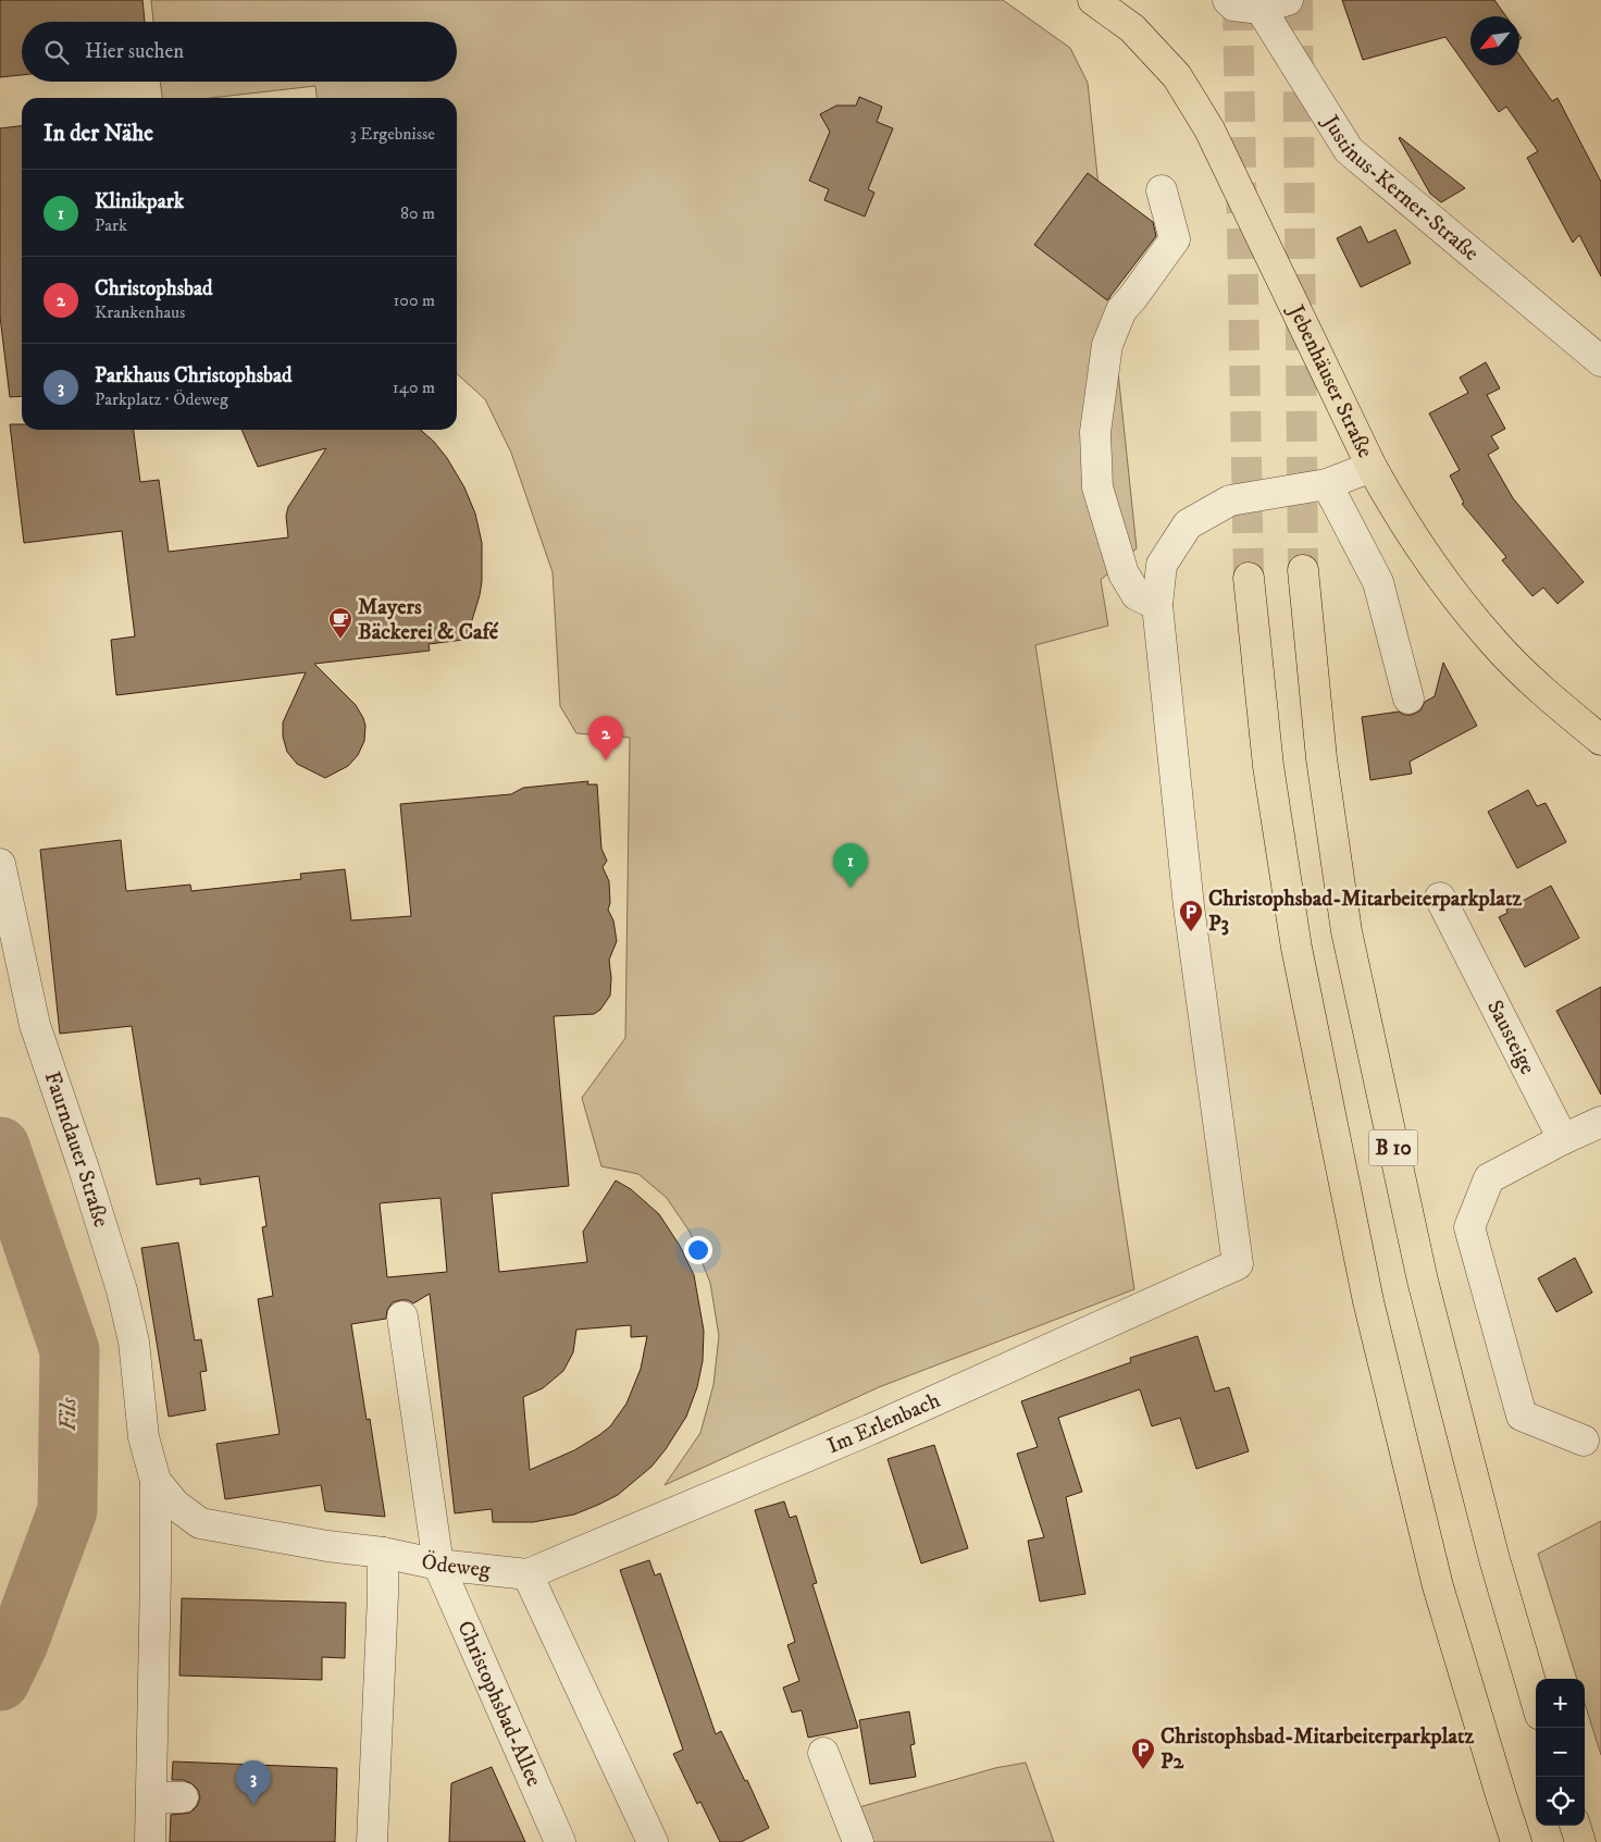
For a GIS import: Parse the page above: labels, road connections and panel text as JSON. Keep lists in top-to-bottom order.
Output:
{
  "streets": {
    "main road": ["Jebenhäuser Straße", "B 10"],
    "street": [
      "Justinus-Kerner-Straße",
      "Sausteige",
      "Faurndauer Straße",
      "Im Erlenbach",
      "Ödeweg",
      "Christophsbad-Allee"
    ]
  },
  "crossings": [
    ["Faurndauer Straße", "Ödeweg"],
    ["Im Erlenbach", "Ödeweg"],
    ["Ödeweg", "Christophsbad-Allee"]
  ],
  "water": ["Fils"],
  "places": {
    "cafe": ["Mayers Bäckerei & Café"],
    "parking": ["Christophsbad-Mitarbeiterparkplatz P3", "Christophsbad-Mitarbeiterparkplatz P2"]
  },
  "north": "bottom left",
  "page": {
    "search": "Hier suchen",
    "heading": ["In der Nähe", "3 Ergebnisse"],
    "list": [
      {
        "mark": "1",
        "name": "Klinikpark",
        "note": "Park",
        "value": "80 m"
      },
      {
        "mark": "2",
        "name": "Christophsbad",
        "note": "Krankenhaus",
        "value": "100 m"
      },
      {
        "mark": "3",
        "name": "Parkhaus Christophsbad",
        "note": "Parkplatz · Ödeweg",
        "value": "140 m"
      }
    ],
    "pins": ["2", "1", "3"],
    "map_buttons": ["+", "−"]
  }
}
